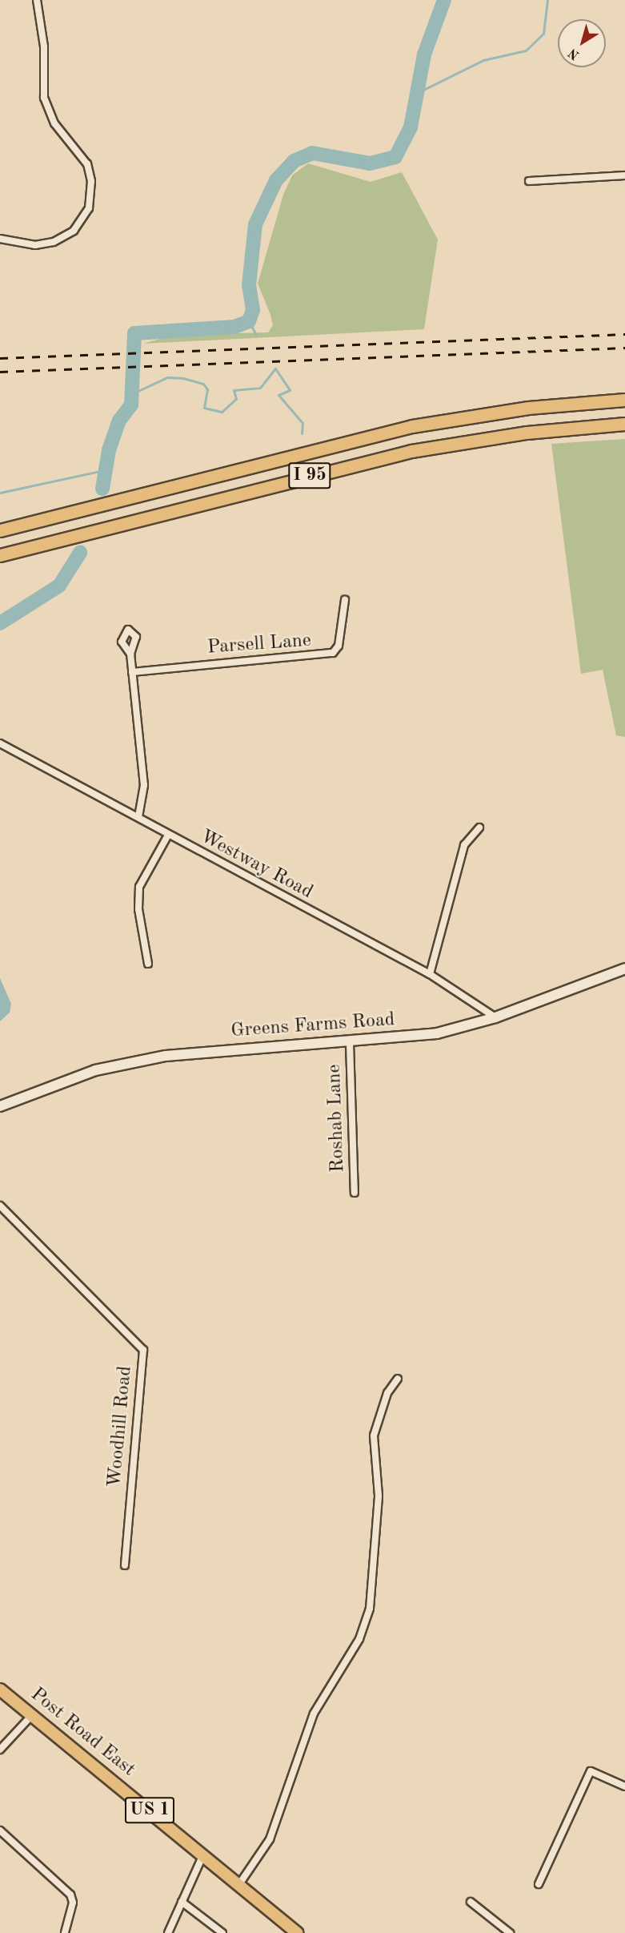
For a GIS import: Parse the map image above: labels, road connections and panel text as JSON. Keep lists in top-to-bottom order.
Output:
{
  "streets": {
    "highway": ["I 95"],
    "main road": ["Post Road East", "US 1"],
    "street": [
      "Parsell Lane",
      "Westway Road",
      "Greens Farms Road",
      "Roshab Lane",
      "Woodhill Road"
    ]
  },
  "crossings": [
    ["Westway Road", "Greens Farms Road"],
    ["Greens Farms Road", "Roshab Lane"]
  ],
  "north": "bottom left"
}
